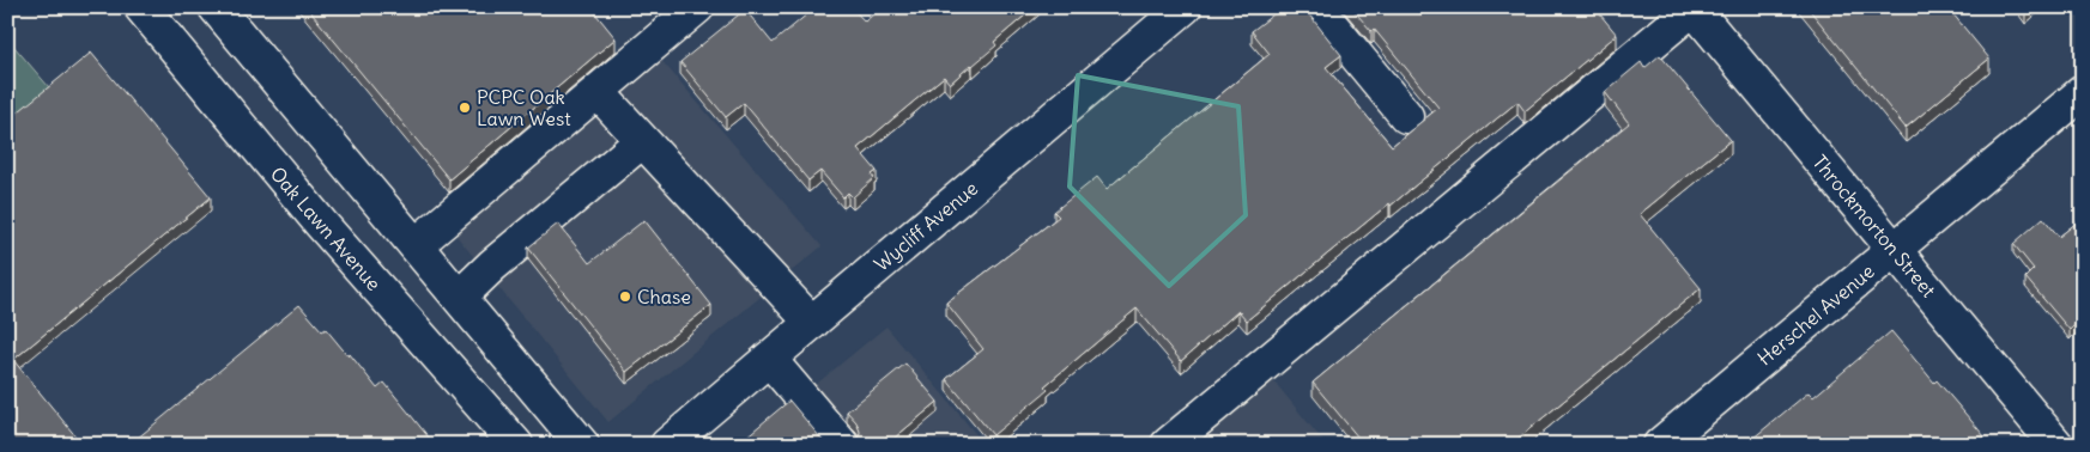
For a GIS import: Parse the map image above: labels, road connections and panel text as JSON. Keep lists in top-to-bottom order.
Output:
{
  "streets": {
    "main road": [
      "Wycliff Avenue",
      "Throckmorton Street",
      "Oak Lawn Avenue",
      "Herschel Avenue"
    ]
  },
  "crossings": [
    ["Throckmorton Street", "Herschel Avenue"]
  ],
  "places": ["PCPC Oak Lawn West", "Chase"]
}
